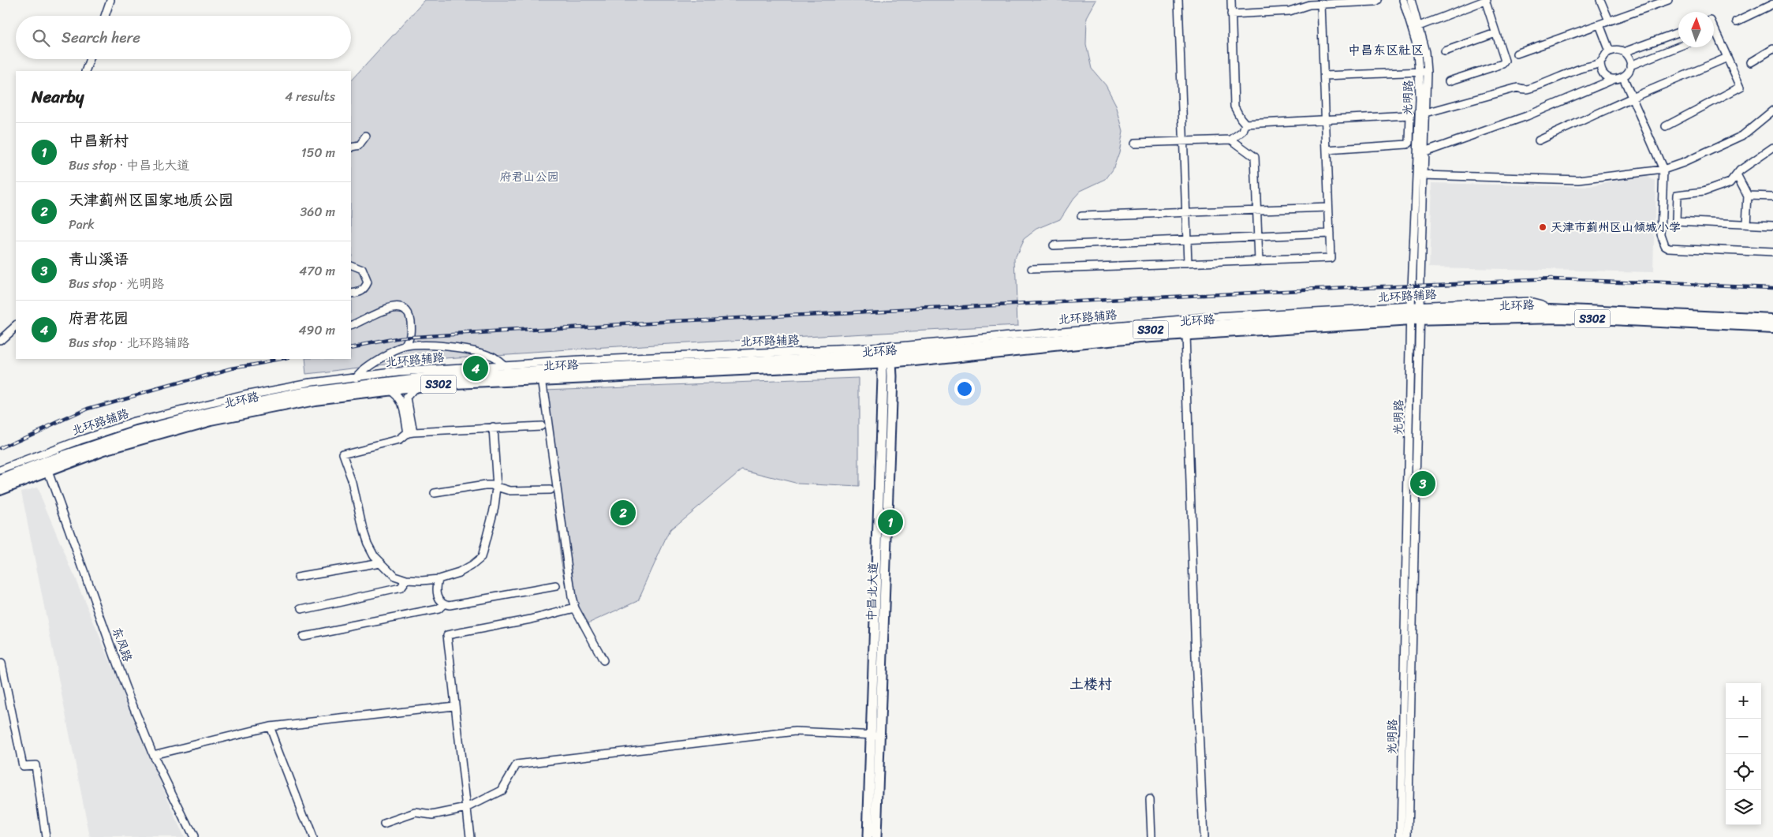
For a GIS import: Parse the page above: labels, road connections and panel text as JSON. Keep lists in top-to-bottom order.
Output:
{
  "streets": {
    "highway": ["北环路", "S302"],
    "main road": ["中昌北大道"],
    "street": ["光明路", "北环路辅路", "东风路"]
  },
  "crossings": [
    ["光明路", "北环路"],
    ["北环路辅路", "北环路"],
    ["北环路辅路", "东风路"],
    ["北环路", "中昌北大道"],
    ["北环路", "东风路"]
  ],
  "districts": ["中昌东区社区", "土楼村"],
  "parks": ["府君山公园"],
  "places": ["天津市蓟州区山倾城小学"],
  "north": "top",
  "page": {
    "search": "Search here",
    "heading": ["Nearby", "4 results"],
    "list": [
      {
        "mark": "1",
        "name": "中昌新村",
        "note": "Bus stop · 中昌北大道",
        "value": "150 m"
      },
      {
        "mark": "2",
        "name": "天津蓟州区国家地质公园",
        "note": "Park",
        "value": "360 m"
      },
      {
        "mark": "3",
        "name": "青山溪语",
        "note": "Bus stop · 光明路",
        "value": "470 m"
      },
      {
        "mark": "4",
        "name": "府君花园",
        "note": "Bus stop · 北环路辅路",
        "value": "490 m"
      }
    ],
    "pins": [
      "4",
      "3",
      "2",
      "1"
    ],
    "map_buttons": ["+", "−"]
  }
}
